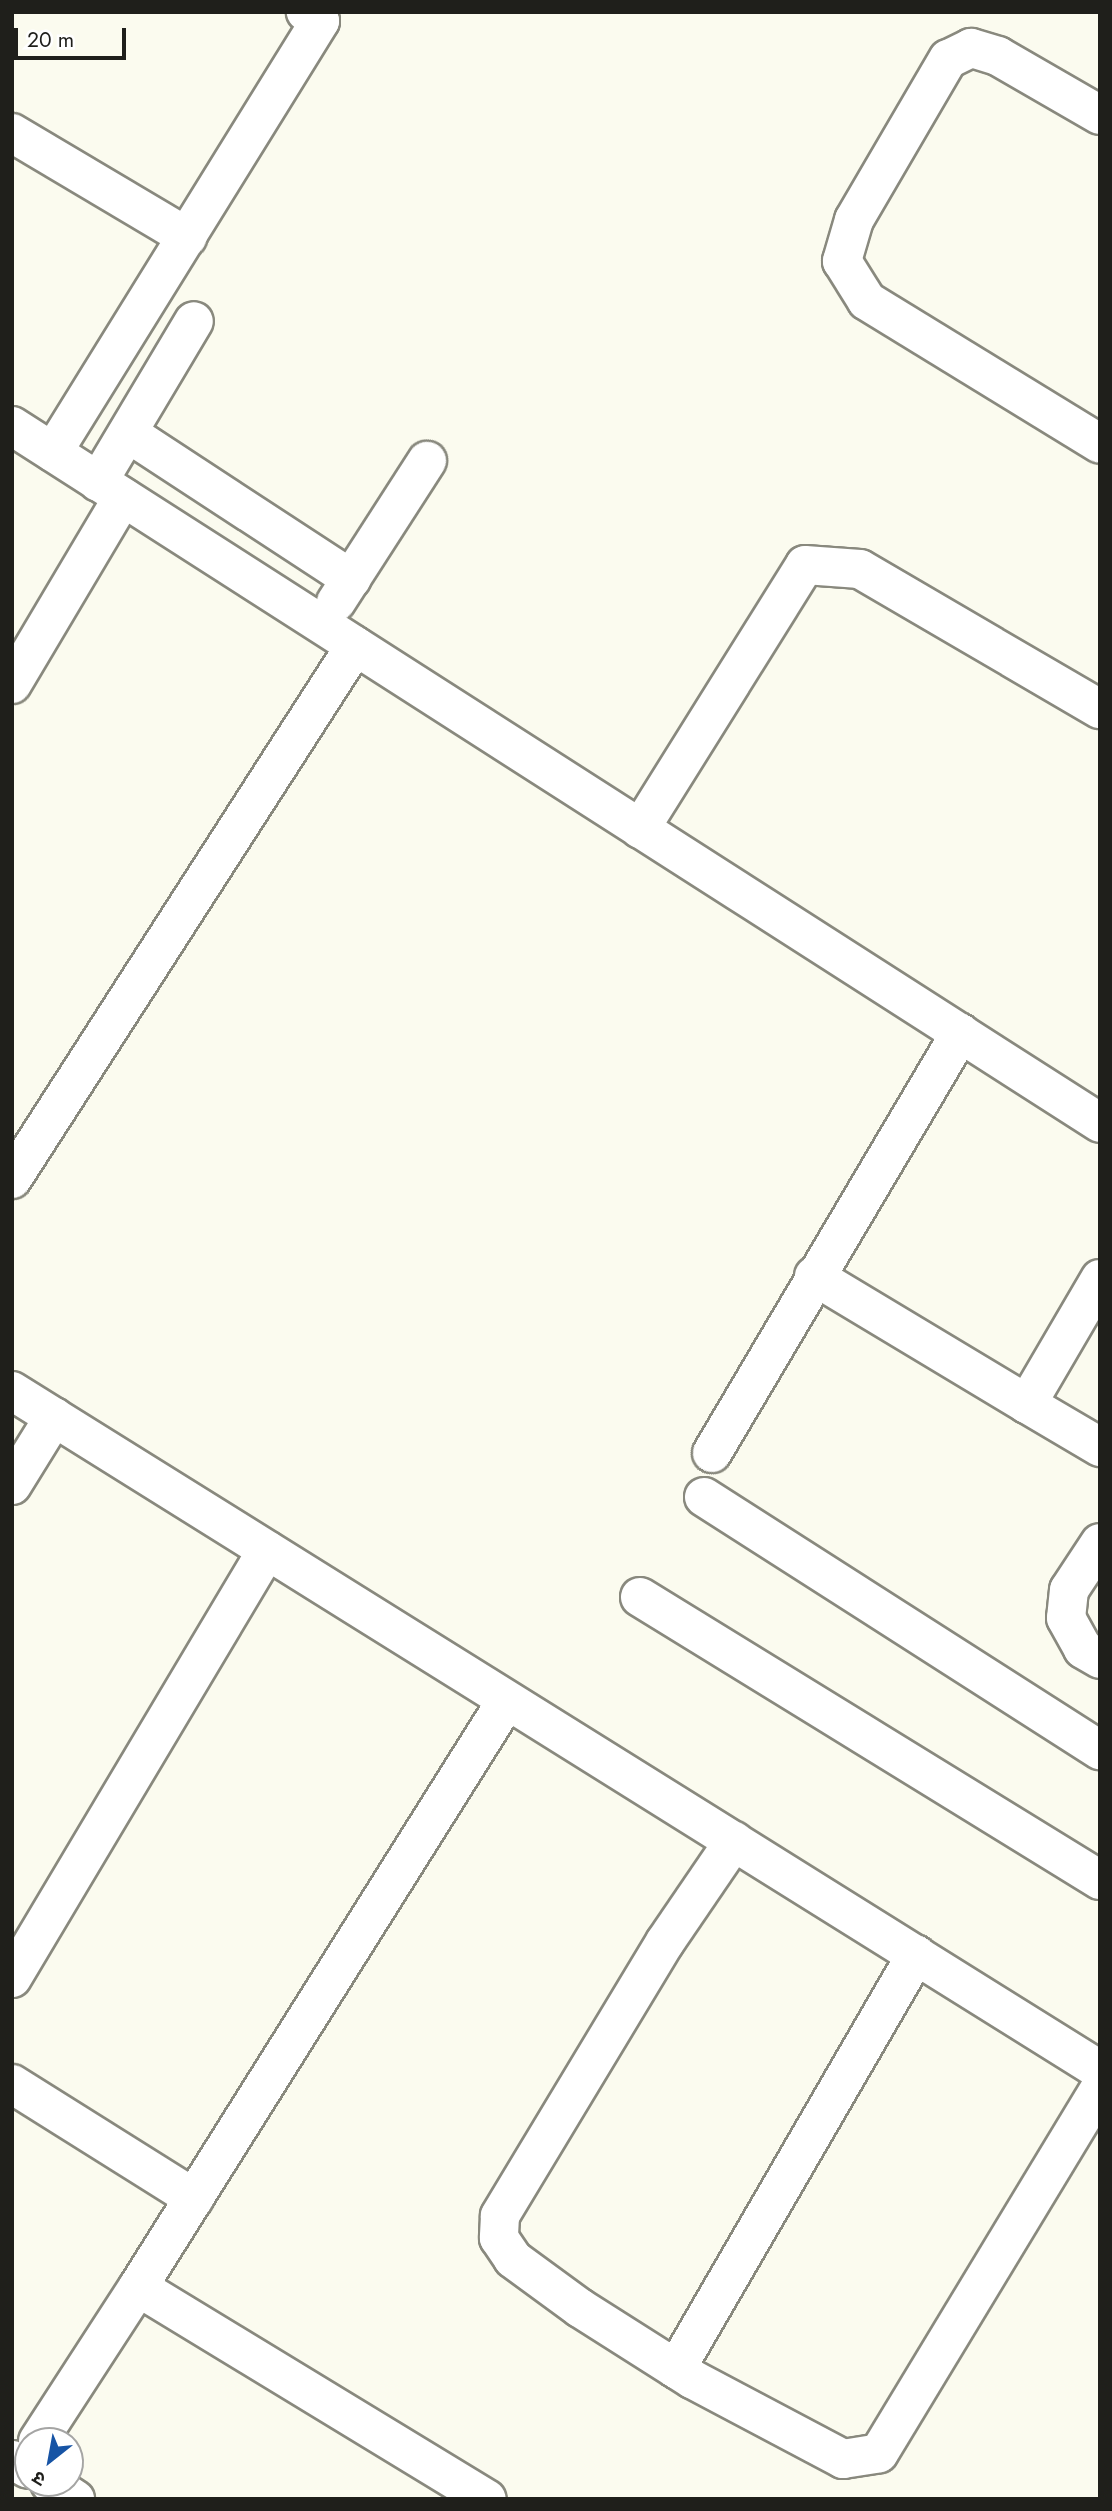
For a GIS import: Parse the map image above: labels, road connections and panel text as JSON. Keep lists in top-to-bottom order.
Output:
{
  "scale_bar": "20 m",
  "north": "bottom left"
}
